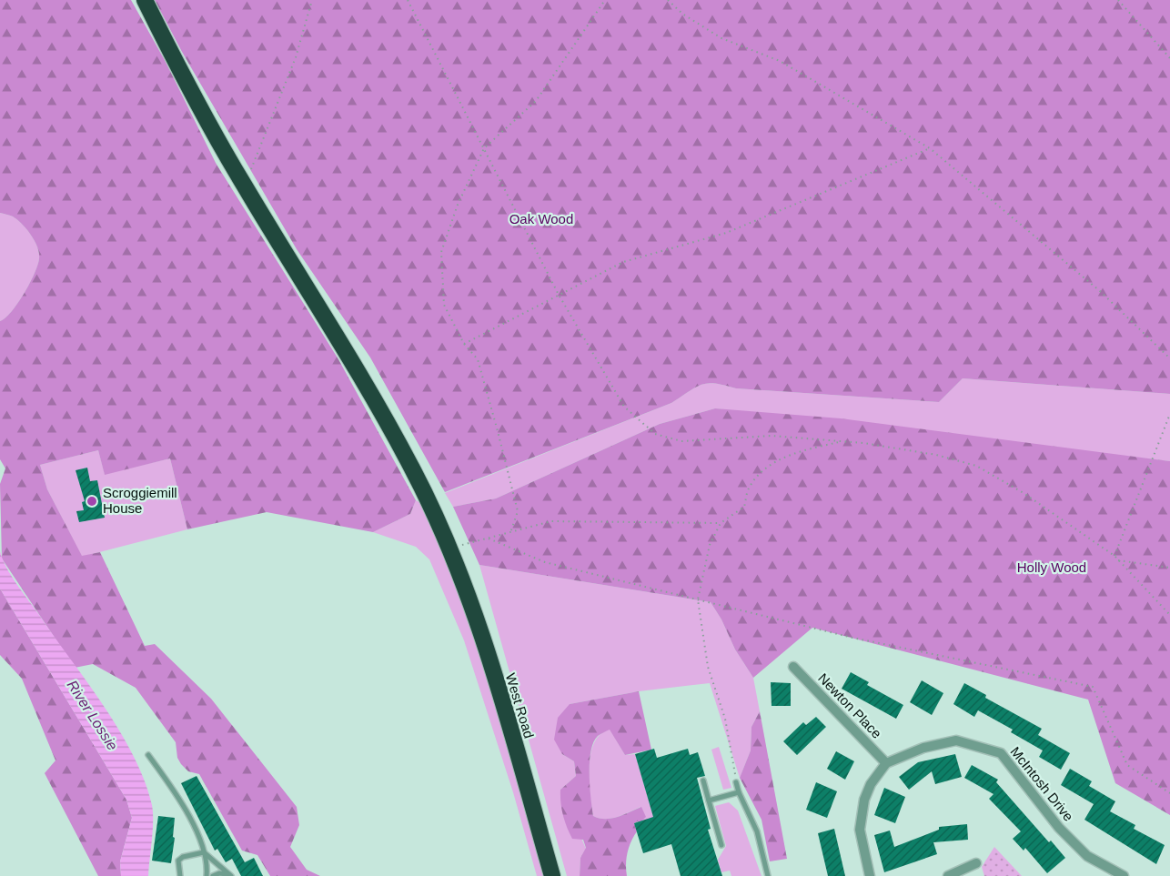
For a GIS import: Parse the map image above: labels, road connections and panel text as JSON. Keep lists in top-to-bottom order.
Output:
{
  "streets": {
    "highway": ["West Road"],
    "street": ["Newton Place", "McIntosh Drive"]
  },
  "crossings": [
    ["Newton Place", "McIntosh Drive"]
  ],
  "water": ["River Lossie"],
  "parks": ["Oak Wood", "Holly Wood"],
  "places": ["Scroggiemill House"]
}
